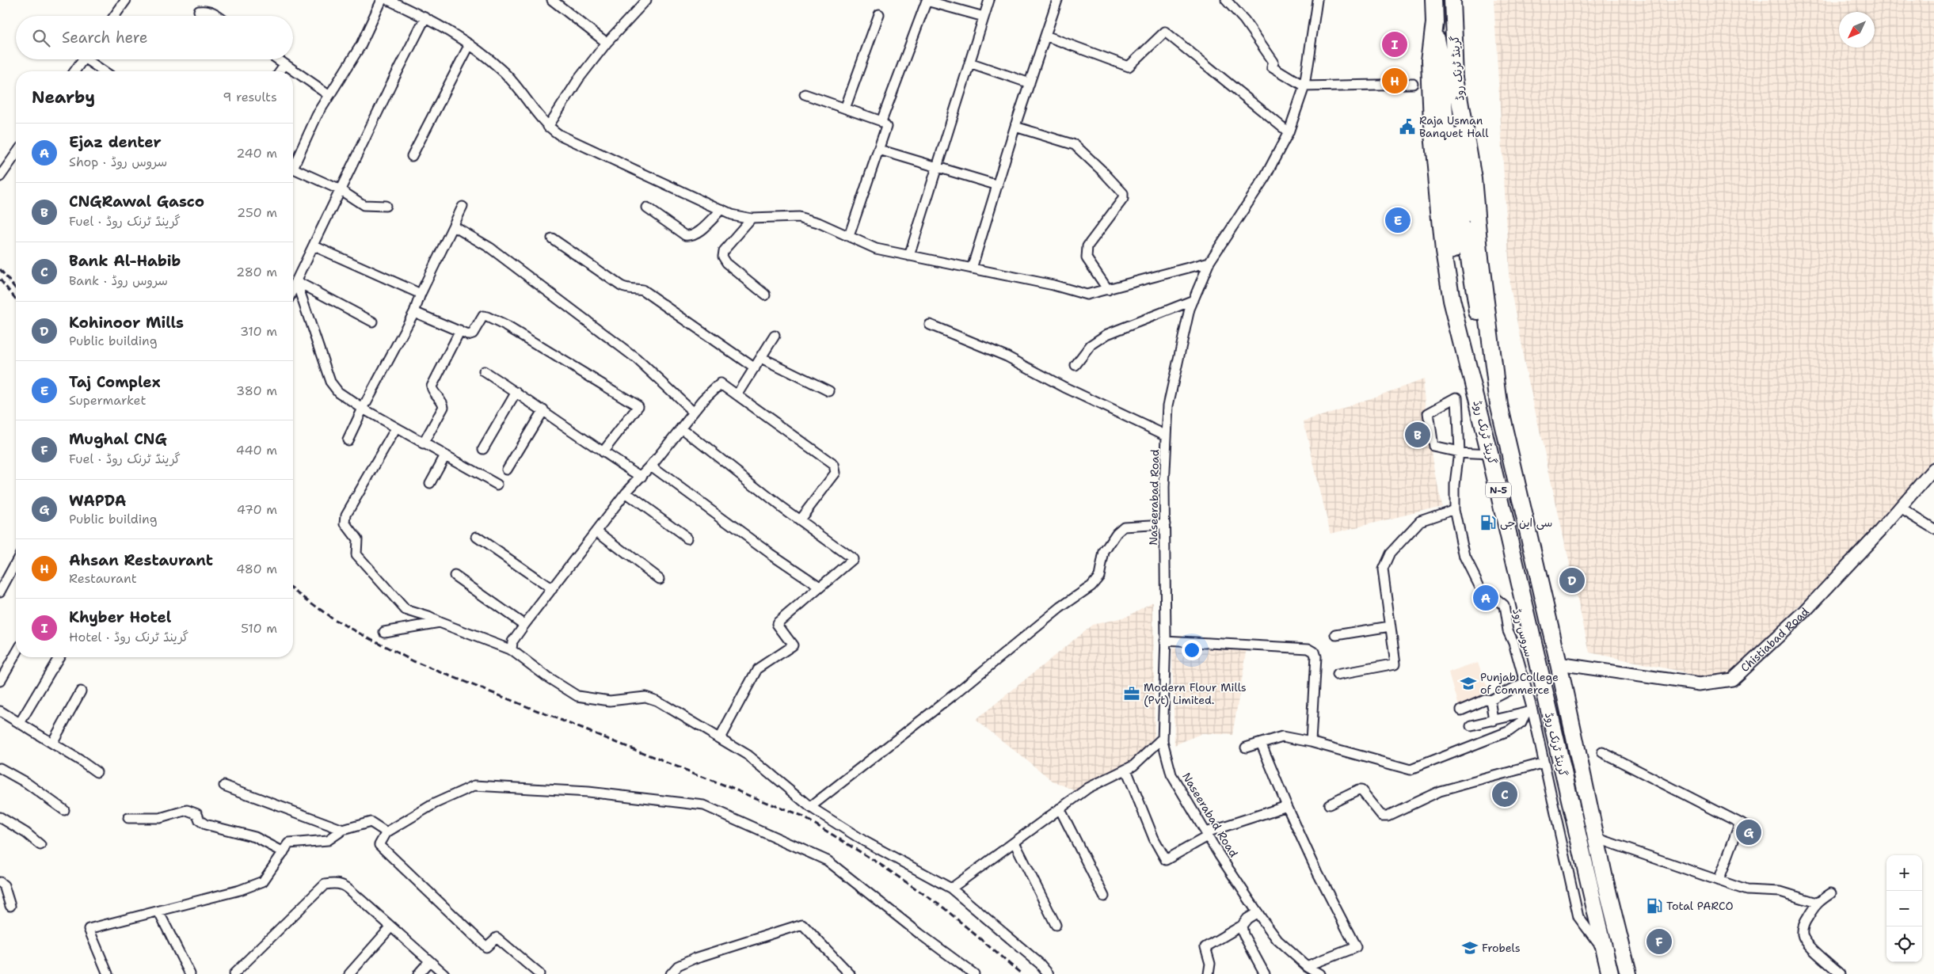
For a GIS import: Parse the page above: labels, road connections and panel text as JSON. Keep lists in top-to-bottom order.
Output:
{
  "streets": {
    "highway": ["گرینڈ ٹرنک روڈ", "N-5"],
    "main road": ["Chistiabad Road"],
    "street": ["Naseerabad Road", "سروس روڈ"]
  },
  "crossings": [
    ["گرینڈ ٹرنک روڈ", "سروس روڈ"],
    ["گرینڈ ٹرنک روڈ", "Chistiabad Road"]
  ],
  "places": {
    "public building": ["Raja Usman Banquet Hall"],
    "fuel station": ["سی این جی", "Total PARCO"],
    "school or university": ["Punjab College of Commerce", "Frobels"],
    "office": ["Modern Flour Mills (Pvt) Limited."]
  },
  "north": "bottom left",
  "page": {
    "search": "Search here",
    "pins": [
      "I",
      "H",
      "E",
      "B",
      "D",
      "A",
      "C",
      "G",
      "F"
    ],
    "heading": ["Nearby", "9 results"],
    "list": [
      {
        "mark": "A",
        "name": "Ejaz denter",
        "note": "Shop · سروس روڈ",
        "value": "240 m"
      },
      {
        "mark": "B",
        "name": "CNGRawal Gasco",
        "note": "Fuel · گرینڈ ٹرنک روڈ",
        "value": "250 m"
      },
      {
        "mark": "C",
        "name": "Bank Al-Habib",
        "note": "Bank · سروس روڈ",
        "value": "280 m"
      },
      {
        "mark": "D",
        "name": "Kohinoor Mills",
        "note": "Public building",
        "value": "310 m"
      },
      {
        "mark": "E",
        "name": "Taj Complex",
        "note": "Supermarket",
        "value": "380 m"
      },
      {
        "mark": "F",
        "name": "Mughal CNG",
        "note": "Fuel · گرینڈ ٹرنک روڈ",
        "value": "440 m"
      },
      {
        "mark": "G",
        "name": "WAPDA",
        "note": "Public building",
        "value": "470 m"
      },
      {
        "mark": "H",
        "name": "Ahsan Restaurant",
        "note": "Restaurant",
        "value": "480 m"
      },
      {
        "mark": "I",
        "name": "Khyber Hotel",
        "note": "Hotel · گرینڈ ٹرنک روڈ",
        "value": "510 m"
      }
    ],
    "map_buttons": ["+", "−"]
  }
}
